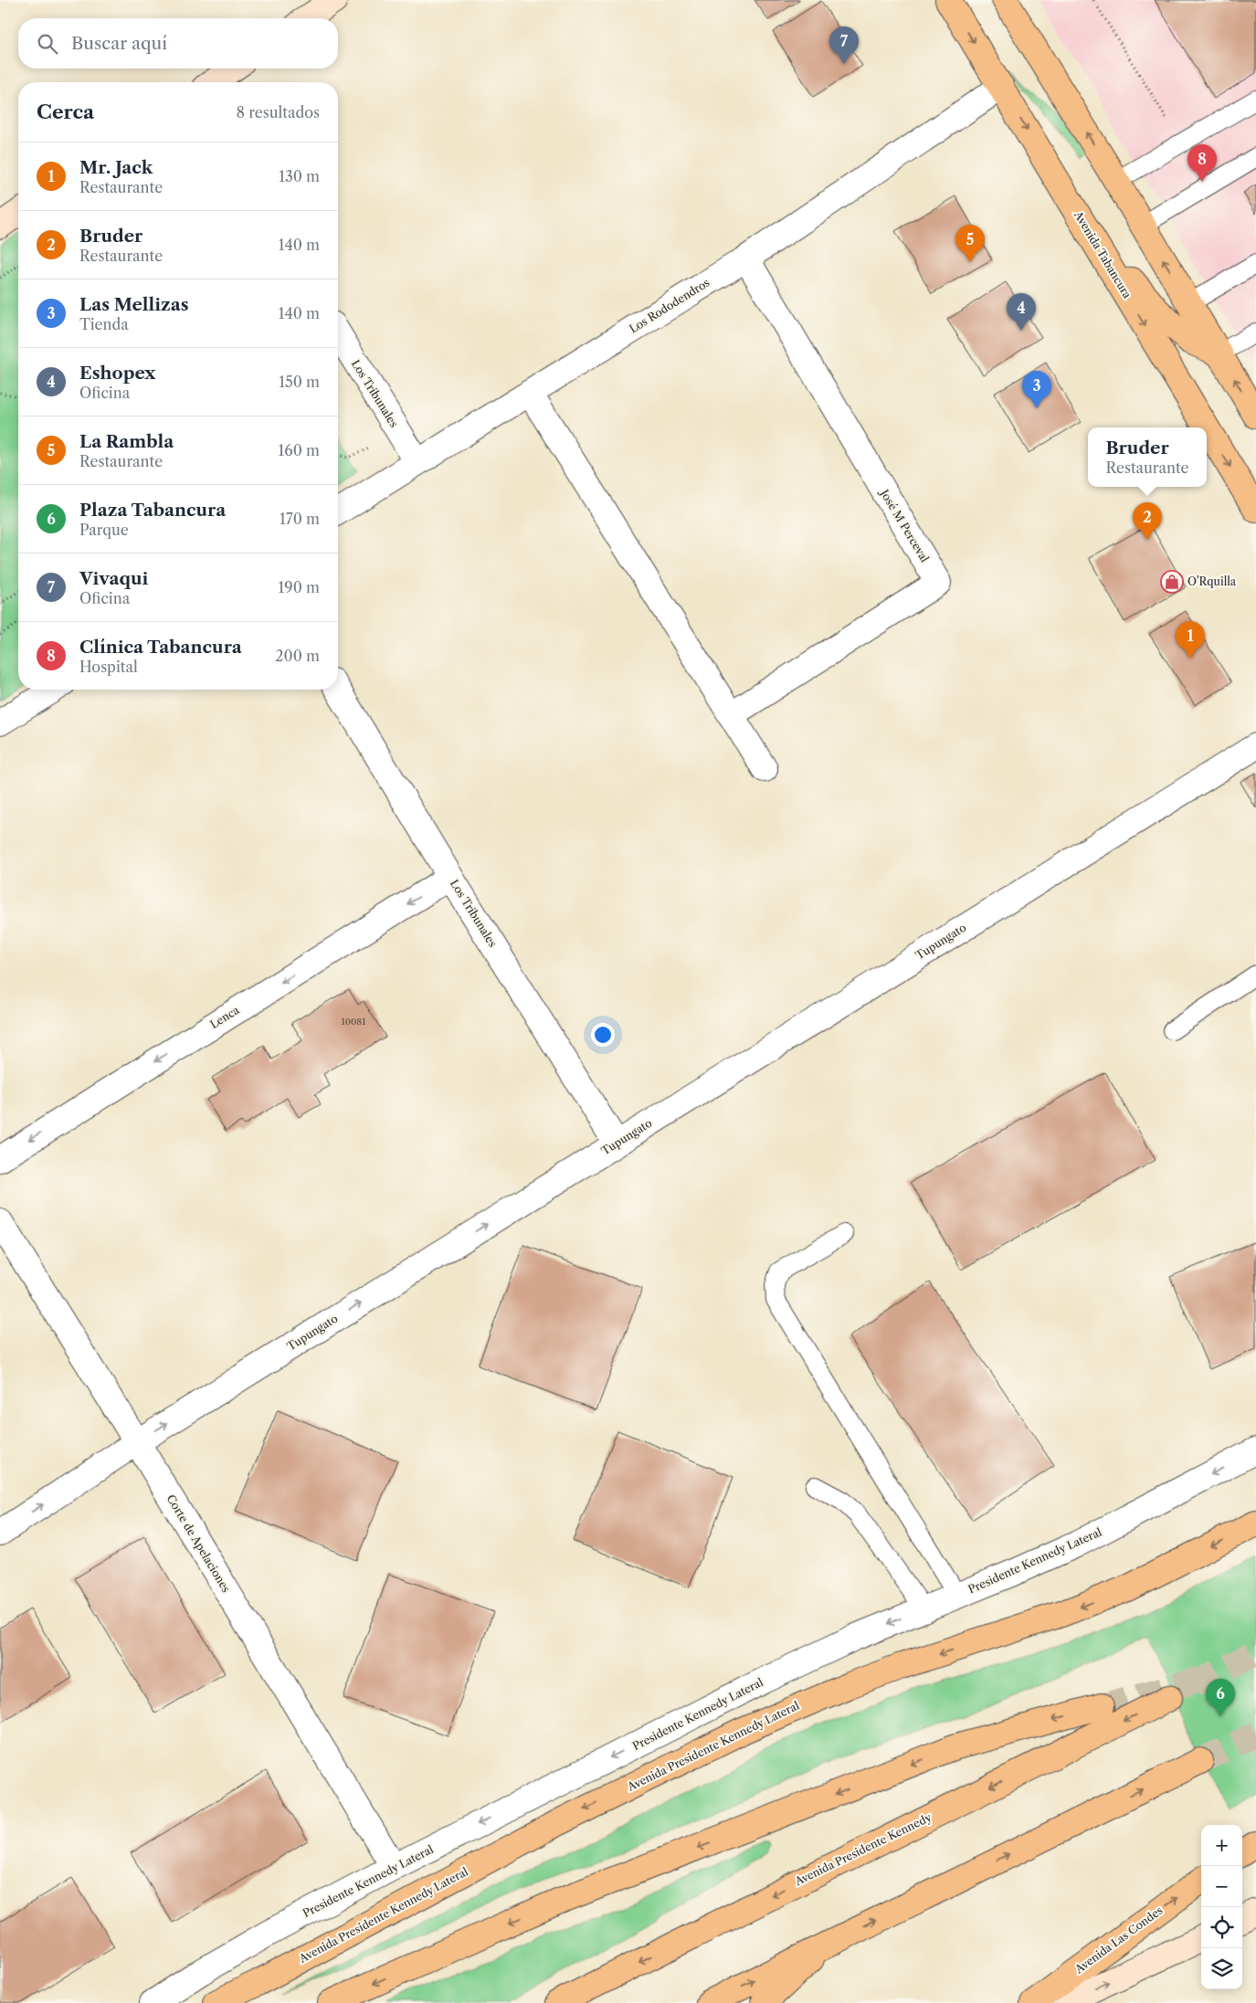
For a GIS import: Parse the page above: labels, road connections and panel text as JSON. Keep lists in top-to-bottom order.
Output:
{
  "streets": {
    "main road": [
      "Avenida Tabancura",
      "Avenida Presidente Kennedy Lateral",
      "Avenida Presidente Kennedy",
      "Avenida Las Condes"
    ],
    "street": [
      "Los Rododendros",
      "Los Tribunales",
      "José M Perceval",
      "Tupungato",
      "Lenca",
      "Corte de Apelaciones",
      "Presidente Kennedy Lateral"
    ]
  },
  "crossings": [
    ["Avenida Tabancura", "Los Rododendros"],
    ["Los Rododendros", "Los Tribunales"],
    ["Los Rododendros", "José M Perceval"],
    ["Los Tribunales", "Tupungato"],
    ["Los Tribunales", "Lenca"],
    ["Tupungato", "Corte de Apelaciones"],
    ["Corte de Apelaciones", "Presidente Kennedy Lateral"]
  ],
  "one_way": ["Tupungato", "Lenca", "Presidente Kennedy Lateral"],
  "places": {
    "shop": ["O'Rquilla"]
  },
  "house_numbers": ["10081"],
  "page": {
    "search": "Buscar aquí",
    "pins": [
      "7",
      "8",
      "5",
      "4",
      "3",
      "2",
      "1",
      "6"
    ],
    "heading": ["Cerca", "8 resultados"],
    "list": [
      {
        "mark": "1",
        "name": "Mr. Jack",
        "note": "Restaurante",
        "value": "130 m"
      },
      {
        "mark": "2",
        "name": "Bruder",
        "note": "Restaurante",
        "value": "140 m"
      },
      {
        "mark": "3",
        "name": "Las Mellizas",
        "note": "Tienda",
        "value": "140 m"
      },
      {
        "mark": "4",
        "name": "Eshopex",
        "note": "Oficina",
        "value": "150 m"
      },
      {
        "mark": "5",
        "name": "La Rambla",
        "note": "Restaurante",
        "value": "160 m"
      },
      {
        "mark": "6",
        "name": "Plaza Tabancura",
        "note": "Parque",
        "value": "170 m"
      },
      {
        "mark": "7",
        "name": "Vivaqui",
        "note": "Oficina",
        "value": "190 m"
      },
      {
        "mark": "8",
        "name": "Clínica Tabancura",
        "note": "Hospital",
        "value": "200 m"
      }
    ],
    "popup": ["Bruder", "Restaurante"],
    "map_buttons": ["+", "−"]
  }
}
